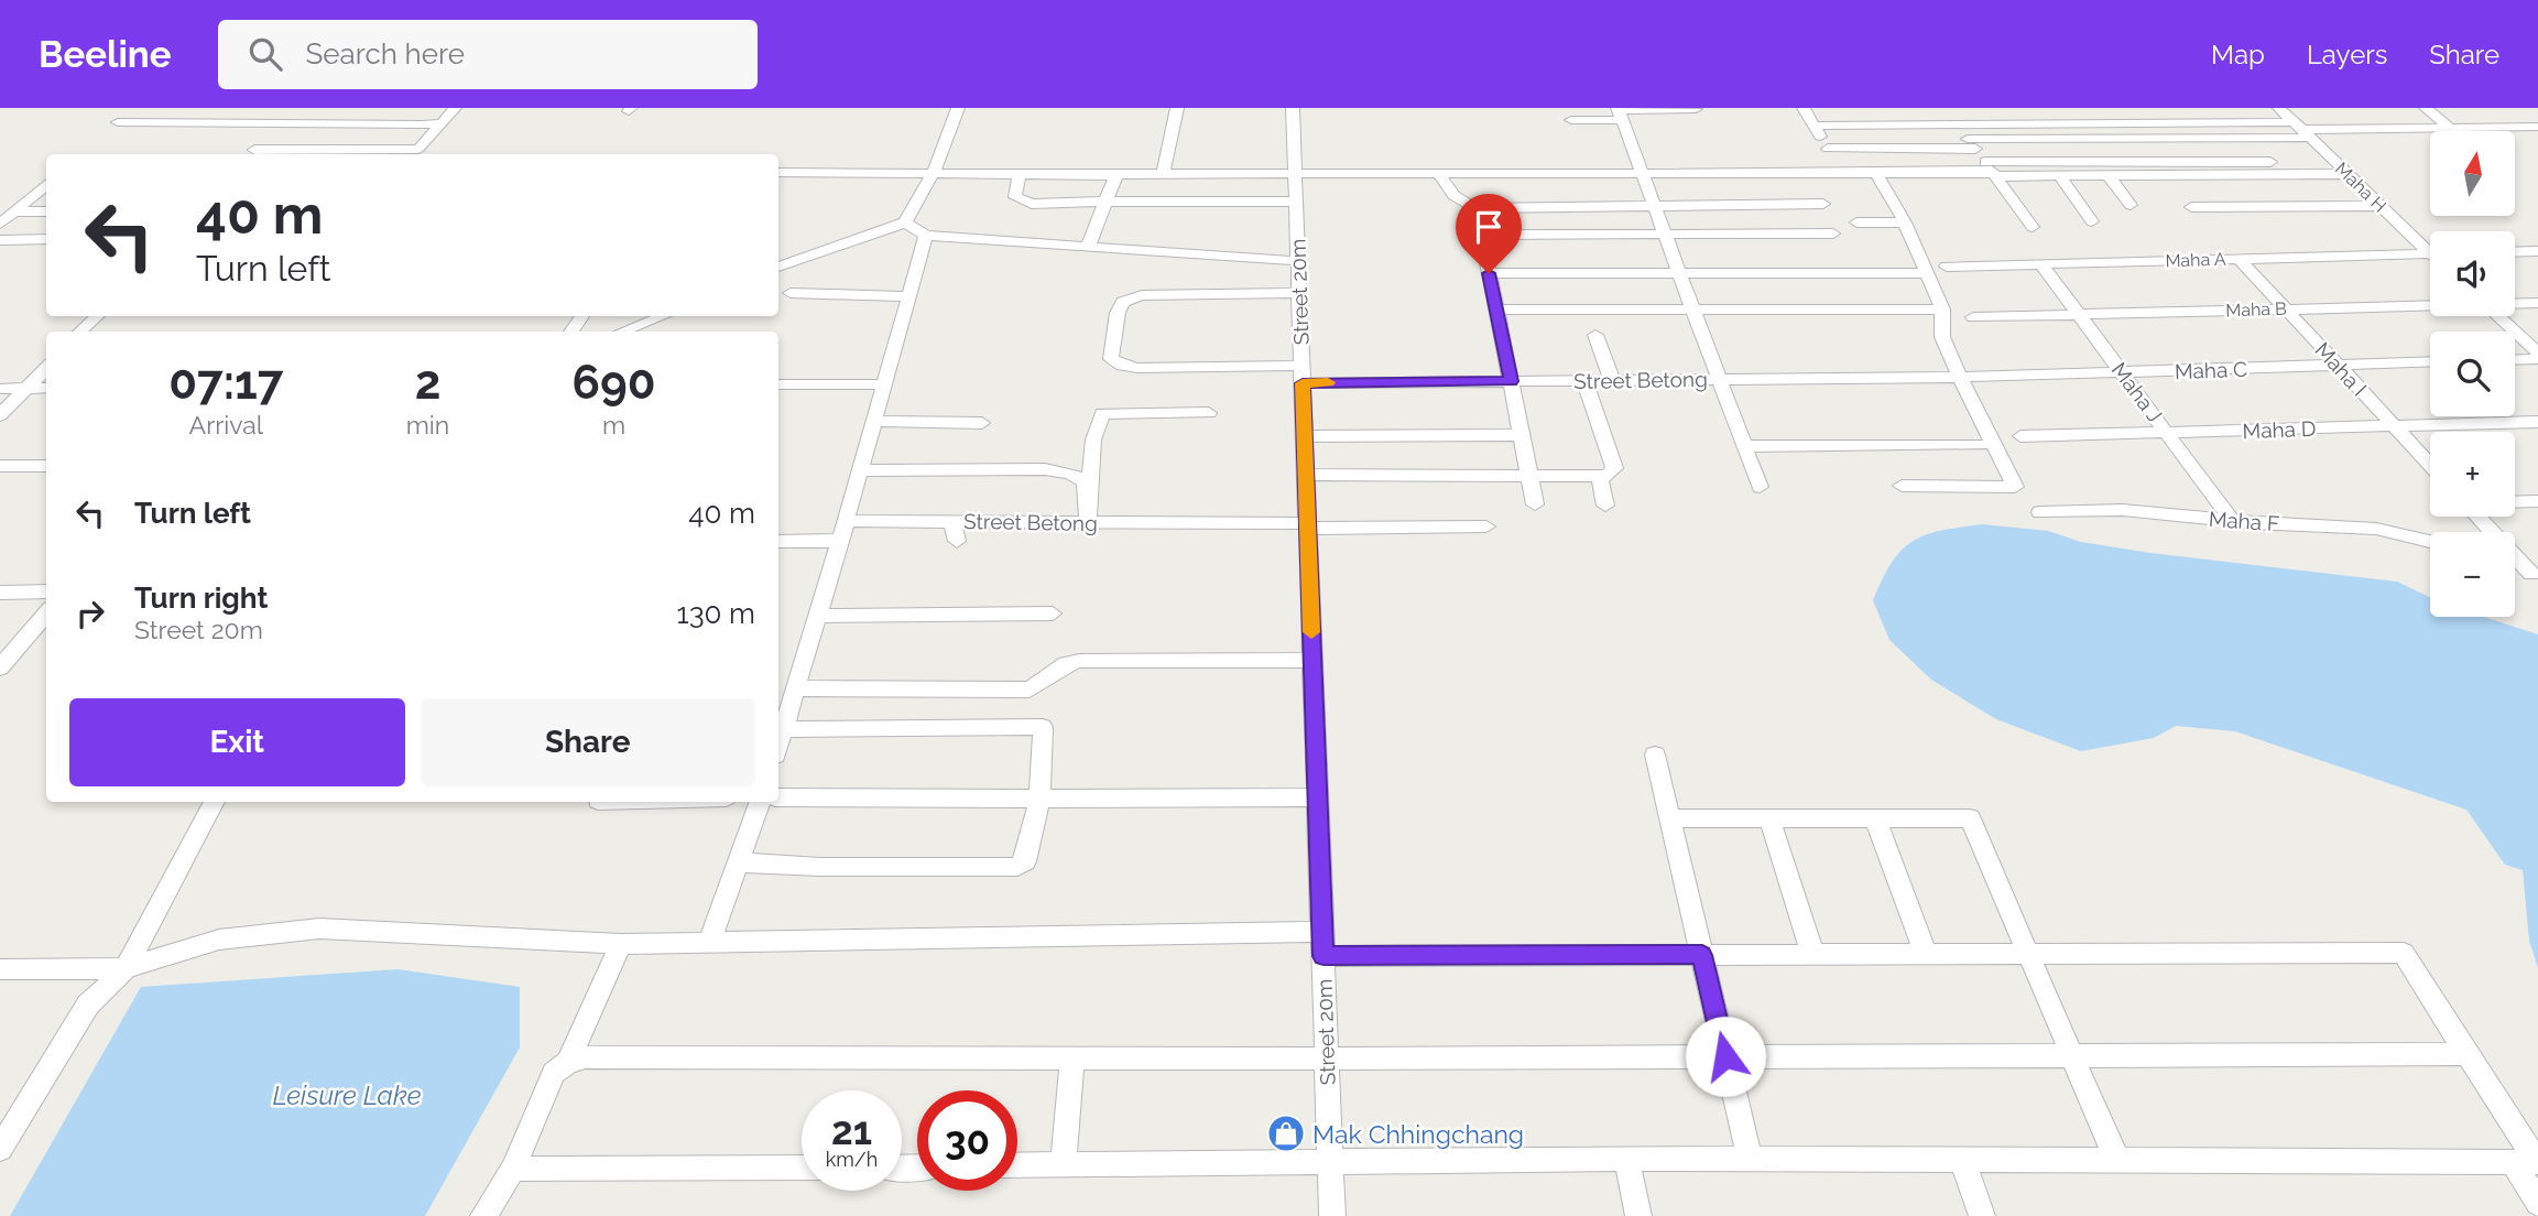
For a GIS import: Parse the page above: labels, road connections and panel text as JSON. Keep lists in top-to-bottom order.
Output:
{
  "streets": {
    "street": [
      "Maha H",
      "Maha A",
      "Street 20m",
      "Maha B",
      "Maha I",
      "Maha C",
      "Street Betong",
      "Maha J",
      "Maha D",
      "Maha F"
    ]
  },
  "crossings": [
    ["Maha A", "Maha I"],
    ["Maha A", "Maha J"],
    ["Street 20m", "Street Betong"],
    ["Maha B", "Maha I"],
    ["Maha B", "Maha J"],
    ["Maha I", "Maha C"],
    ["Maha I", "Maha D"],
    ["Maha C", "Street Betong"],
    ["Maha C", "Maha J"],
    ["Maha J", "Maha D"],
    ["Maha J", "Maha F"]
  ],
  "water": ["Leisure Lake"],
  "places": {
    "shop": ["Mak Chhingchang"]
  },
  "north": "top",
  "page": {
    "header": "Beeline",
    "search": "Search here",
    "nav": ["Map", "Layers", "Share"],
    "map_buttons": ["+", "−"],
    "turn": ["40 m", "Turn left"],
    "eta": [
      "07:17",
      "Arrival",
      "2",
      "min",
      "690",
      "m"
    ],
    "list": [
      {
        "name": "Turn left",
        "value": "40 m"
      },
      {
        "name": "Turn right",
        "note": "Street 20m",
        "value": "130 m"
      }
    ],
    "buttons": ["Exit", "Share"],
    "speed": "21 km/h",
    "limit": "30"
  }
}
